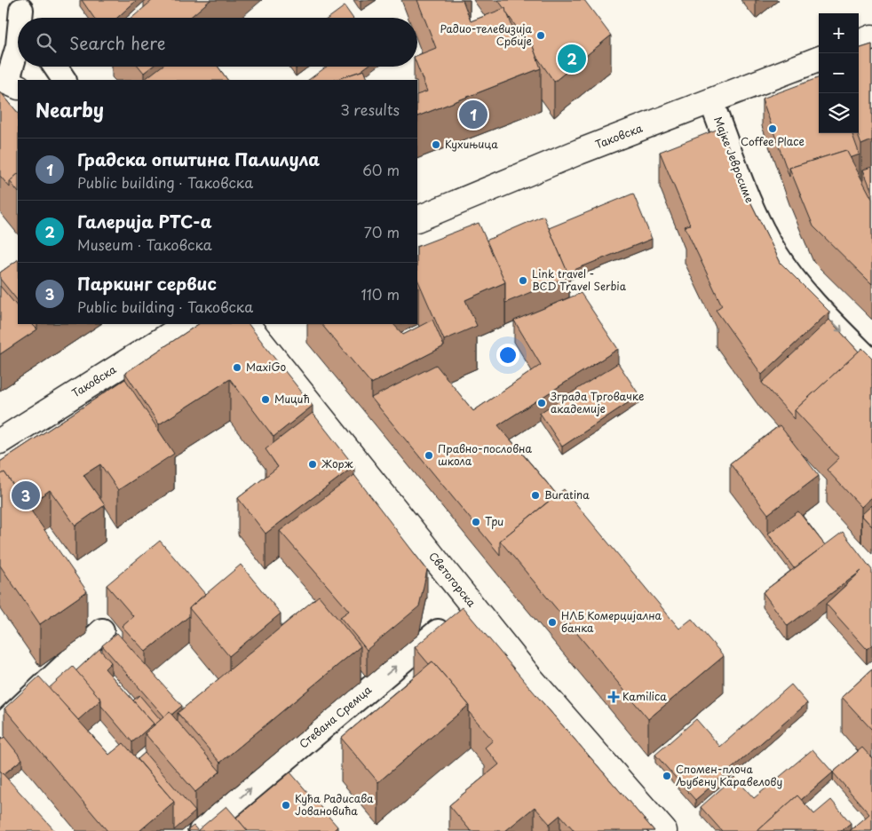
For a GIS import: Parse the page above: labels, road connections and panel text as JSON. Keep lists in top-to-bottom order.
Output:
{
  "streets": {
    "main road": ["Таковска", "Светогорска"],
    "street": ["Мајке Јевросиме", "Стевана Сремца"]
  },
  "crossings": [
    ["Таковска", "Мајке Јевросиме"],
    ["Светогорска", "Стевана Сремца"]
  ],
  "one_way": ["Мајке Јевросиме", "Стевана Сремца"],
  "places": {
    "other": [
      "Радио-телевизија Србије",
      "Coffee Place",
      "Кухињица",
      "Link travel - BCD Travel Serbia",
      "MaxiGo",
      "Мицић",
      "Зграда Трговачке академије",
      "Правно-пословна школа",
      "Жорж",
      "Buratina",
      "Три",
      "НЛБ Комерцијална банка",
      "Спомен-плоча Љубену Каравелову",
      "Кућа Радисава Јовановића"
    ],
    "health": ["Kamilica"]
  },
  "page": {
    "map_buttons": ["+", "−"],
    "search": "Search here",
    "pins": ["2", "1", "3"],
    "heading": ["Nearby", "3 results"],
    "list": [
      {
        "mark": "1",
        "name": "Градска општина Палилула",
        "note": "Public building · Таковска",
        "value": "60 m"
      },
      {
        "mark": "2",
        "name": "Галерија РТС-а",
        "note": "Museum · Таковска",
        "value": "70 m"
      },
      {
        "mark": "3",
        "name": "Паркинг сервис",
        "note": "Public building · Таковска",
        "value": "110 m"
      }
    ]
  }
}
